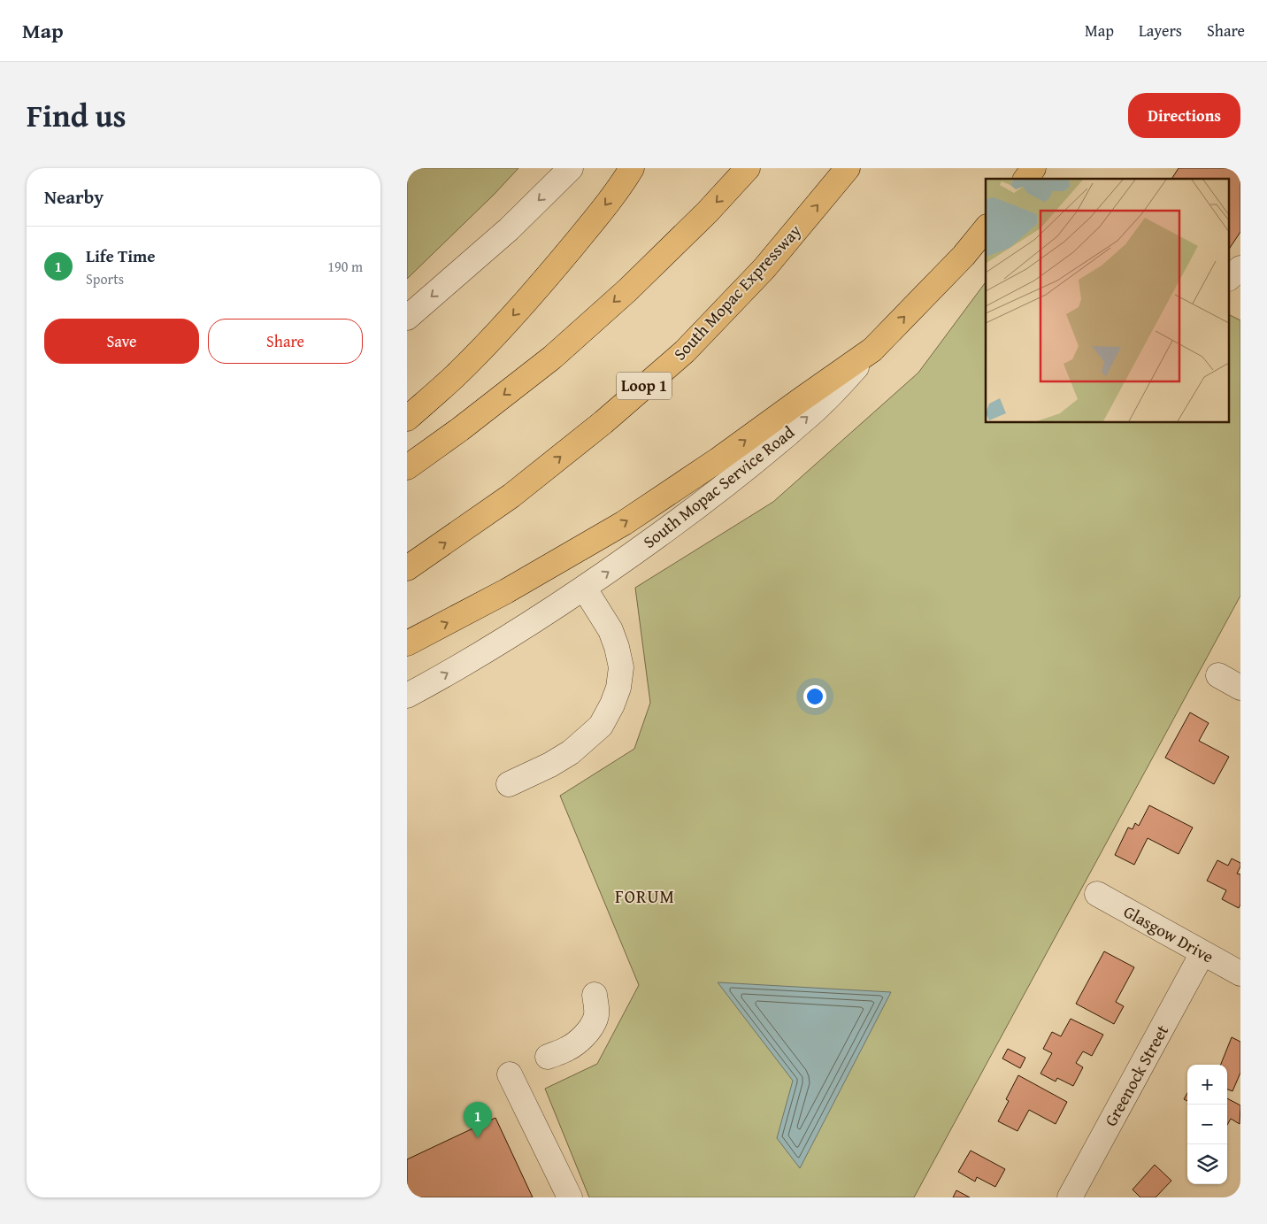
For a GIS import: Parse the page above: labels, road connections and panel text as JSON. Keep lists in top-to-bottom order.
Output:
{
  "streets": {
    "main road": ["South Mopac Expressway", "Loop 1", "South Mopac Service Road"],
    "street": ["Glasgow Drive", "Greenock Street"]
  },
  "crossings": [
    ["Glasgow Drive", "Greenock Street"]
  ],
  "districts": ["FORUM"],
  "page": {
    "header": "Map",
    "nav": ["Map", "Layers", "Share"],
    "title": "Find us",
    "buttons": [
      "Directions",
      ["Save", "Share"]
    ],
    "heading": "Nearby",
    "list": [
      {
        "mark": "1",
        "name": "Life Time",
        "note": "Sports",
        "value": "190 m"
      }
    ],
    "map_buttons": ["+", "−"],
    "pins": "1"
  }
}
